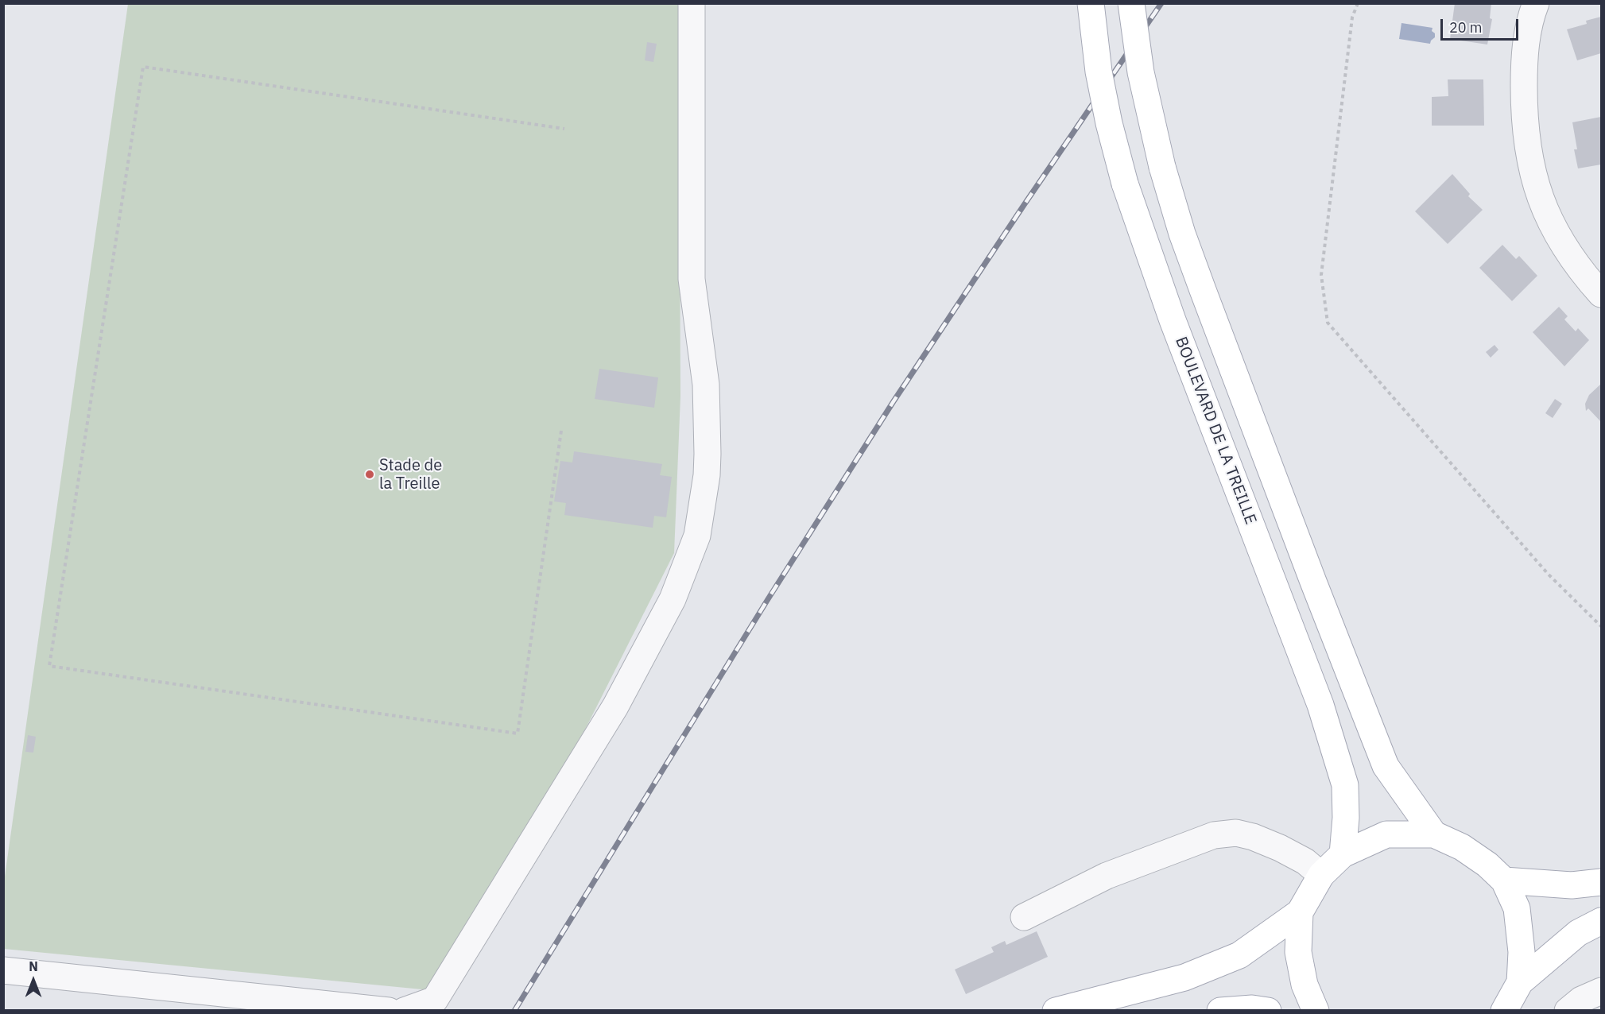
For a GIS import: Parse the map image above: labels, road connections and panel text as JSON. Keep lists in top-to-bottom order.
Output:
{
  "streets": {
    "main road": ["BOULEVARD DE LA TREILLE"]
  },
  "places": ["Stade de la Treille"],
  "scale_bar": "20 m",
  "north": "top"
}
